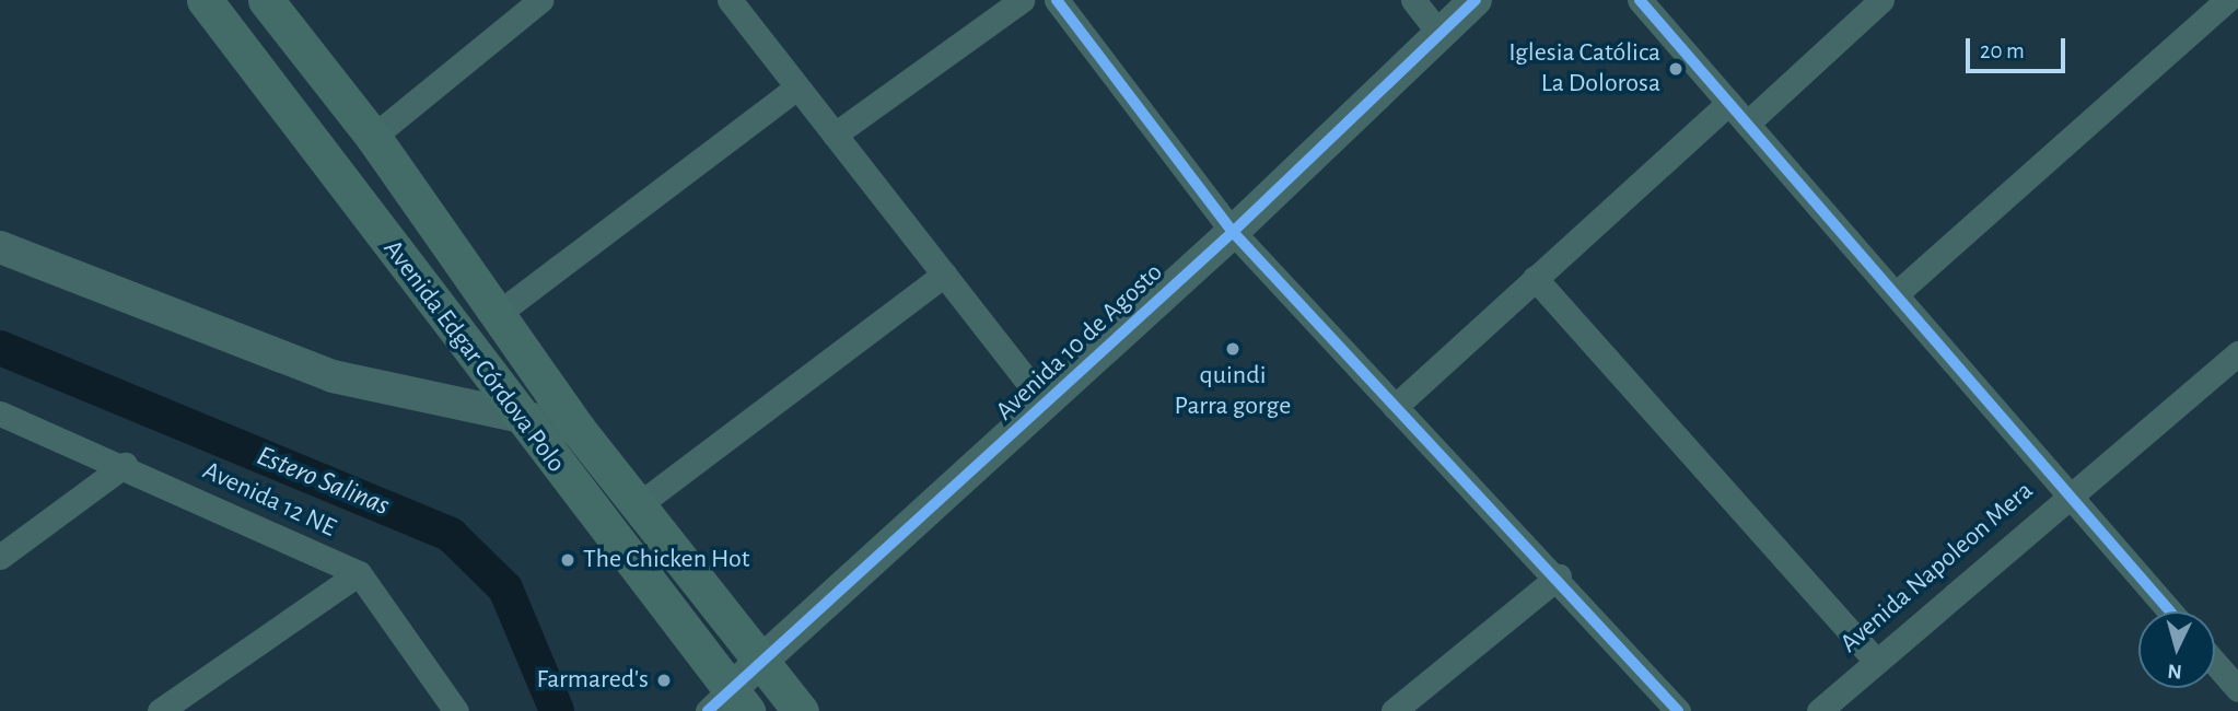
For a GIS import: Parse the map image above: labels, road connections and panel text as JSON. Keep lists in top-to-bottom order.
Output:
{
  "streets": {
    "main road": ["Avenida Edgar Córdova Polo"],
    "street": ["Avenida 10 de Agosto", "Avenida 12 NE", "Avenida Napoleon Mera"]
  },
  "crossings": [
    ["Avenida 10 de Agosto", "Avenida Edgar Córdova Polo"]
  ],
  "water": ["Estero Salinas"],
  "places": [
    "Iglesia Católica La Dolorosa",
    "quindi Parra gorge",
    "The Chicken Hot",
    "Farmared's"
  ],
  "scale_bar": "20 m",
  "north": "bottom"
}
